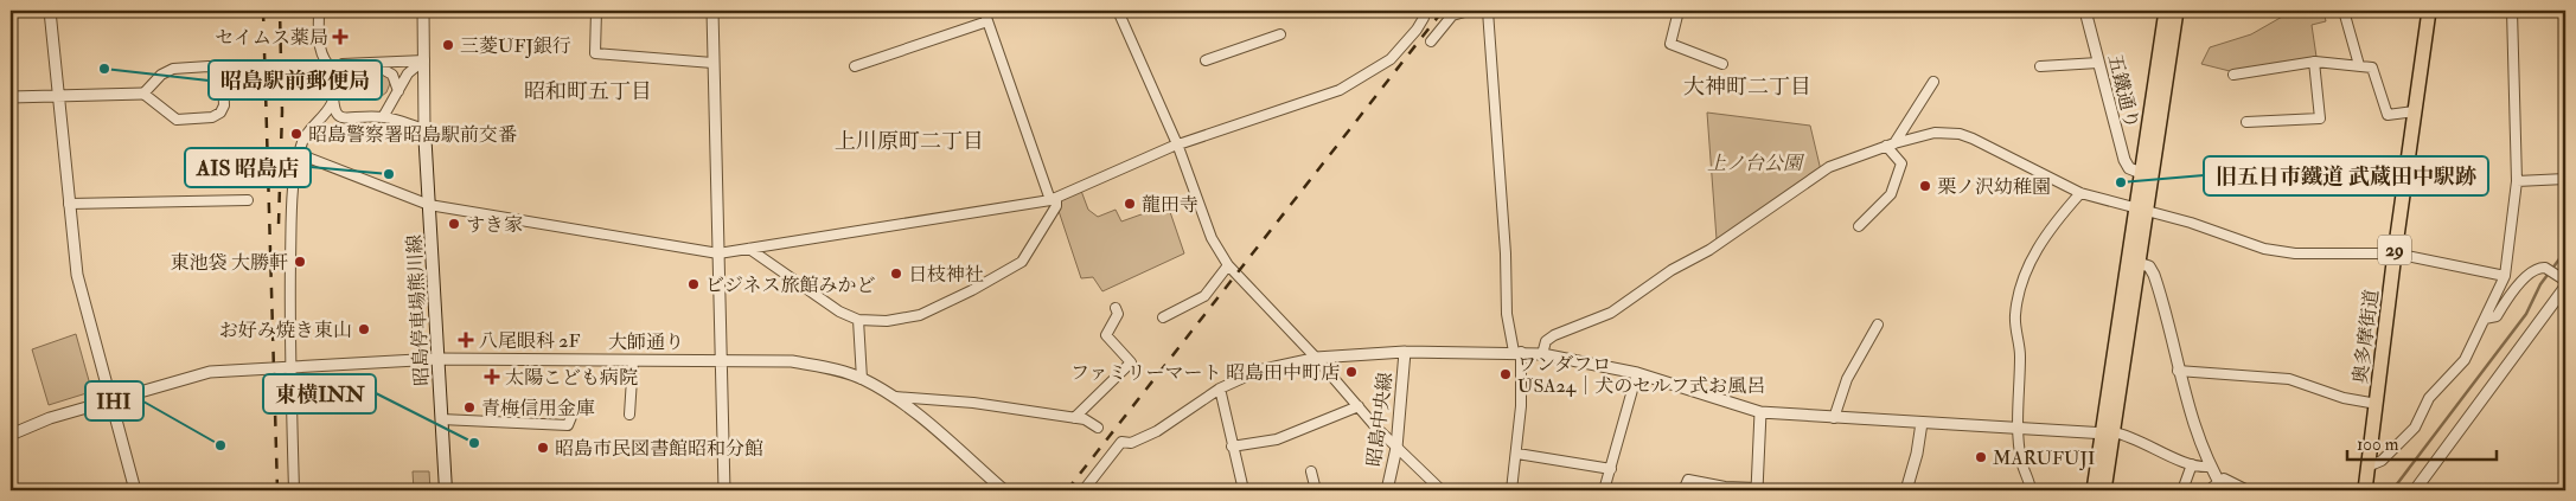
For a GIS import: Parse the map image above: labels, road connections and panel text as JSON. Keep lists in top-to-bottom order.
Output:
{
  "streets": {
    "main road": ["29", "昭島停車場熊川線", "奥多摩街道"],
    "street": ["五鐵通り", "大師通り", "昭島中央線"]
  },
  "crossings": [
    ["昭島停車場熊川線", "大師通り"]
  ],
  "districts": ["大神町二丁目", "昭和町五丁目", "上川原町二丁目"],
  "parks": ["上ノ台公園"],
  "places": {
    "health": ["セイムス薬局", "八尾眼科 2F", "太陽こども病院"],
    "other": [
      "三菱UFJ銀行",
      "昭島駅前郵便局",
      "昭島警察署昭島駅前交番",
      "AIS 昭島店",
      "旧五日市鐵道 武蔵田中駅跡",
      "栗ノ沢幼稚園",
      "龍田寺",
      "すき家",
      "東池袋 大勝軒",
      "日枝神社",
      "ビジネス旅館みかど",
      "お好み焼き東山",
      "ファミリーマート 昭島田中町店",
      "ワンダフロ USA24｜犬のセルフ式お風呂",
      "青梅信用金庫",
      "東横INN",
      "IHI",
      "昭島市民図書館昭和分館",
      "MARUFUJI"
    ]
  },
  "scale_bar": "100 m"
}
